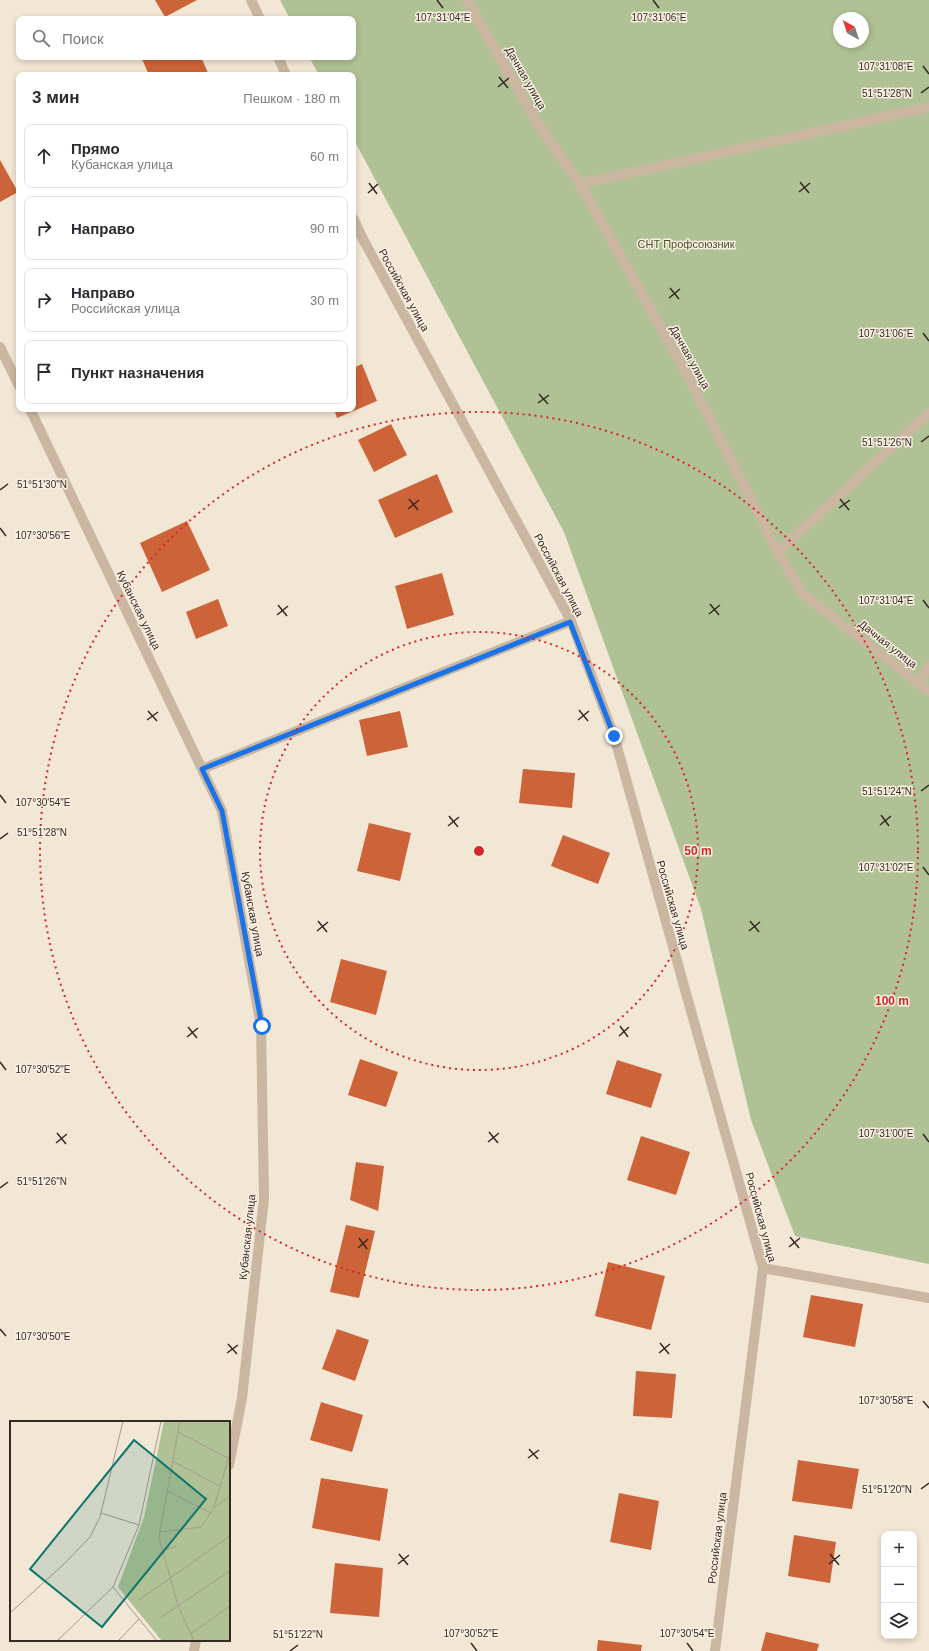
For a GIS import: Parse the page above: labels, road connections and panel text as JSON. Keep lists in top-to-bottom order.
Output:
{
  "streets": {
    "street": ["Дачная улица", "Российская улица", "Кубанская улица"]
  },
  "parks": ["СНТ Профсоюзник"],
  "north": "top left",
  "page": {
    "search": "Поиск",
    "heading": ["3 мин", "Пешком · 180 m"],
    "list": [
      ["Прямо", "Кубанская улица", "60 m"],
      ["Направо", "90 m"],
      ["Направо", "Российская улица", "30 m"],
      "Пункт назначения"
    ],
    "map_buttons": ["+", "−"]
  },
  "coordinates": [
    "107°31'04\"E",
    "107°31'06\"E",
    "107°31'08\"E",
    "51°51'28\"N",
    "51°51'26\"N",
    "51°51'30\"N",
    "107°30'56\"E",
    "51°51'24\"N",
    "107°30'54\"E",
    "107°31'02\"E",
    "107°30'52\"E",
    "107°31'00\"E",
    "107°30'50\"E",
    "107°30'58\"E",
    "51°51'20\"N",
    "51°51'22\"N"
  ],
  "rings": ["50 m", "100 m"]
}
